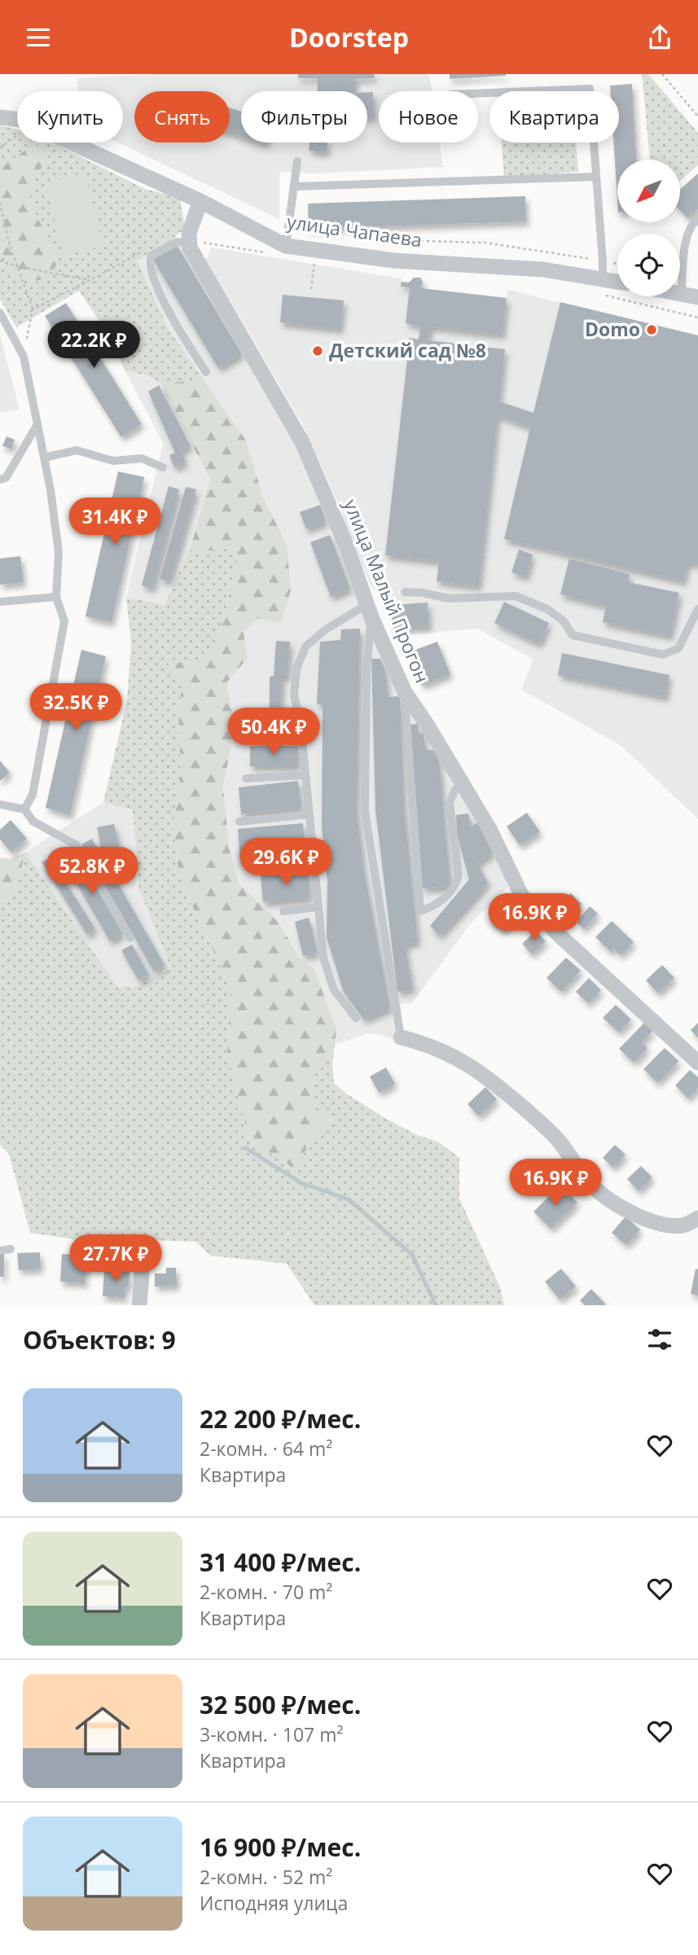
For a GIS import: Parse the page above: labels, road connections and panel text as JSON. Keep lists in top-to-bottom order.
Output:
{
  "streets": {
    "street": ["улица Чапаева", "улица Малый Прогон"]
  },
  "places": ["Domo", "Детский сад №8"],
  "north": "bottom left",
  "page": {
    "header": "Doorstep",
    "chip": [
      "Купить",
      "Снять",
      "Фильтры",
      "Новое",
      "Квартира"
    ],
    "price": [
      "22.2K ₽",
      "31.4K ₽",
      "32.5K ₽",
      "50.4K ₽",
      "29.6K ₽",
      "52.8K ₽",
      "16.9K ₽",
      "16.9K ₽",
      "27.7K ₽"
    ],
    "heading": "Объектов: 9",
    "list": [
      {
        "name": "22 200 ₽/мес.",
        "note": "2-комн. · 64 m² · Квартира"
      },
      {
        "name": "31 400 ₽/мес.",
        "note": "2-комн. · 70 m² · Квартира"
      },
      {
        "name": "32 500 ₽/мес.",
        "note": "3-комн. · 107 m² · Квартира"
      },
      {
        "name": "16 900 ₽/мес.",
        "note": "2-комн. · 52 m² · Исподняя улица"
      }
    ]
  }
}
